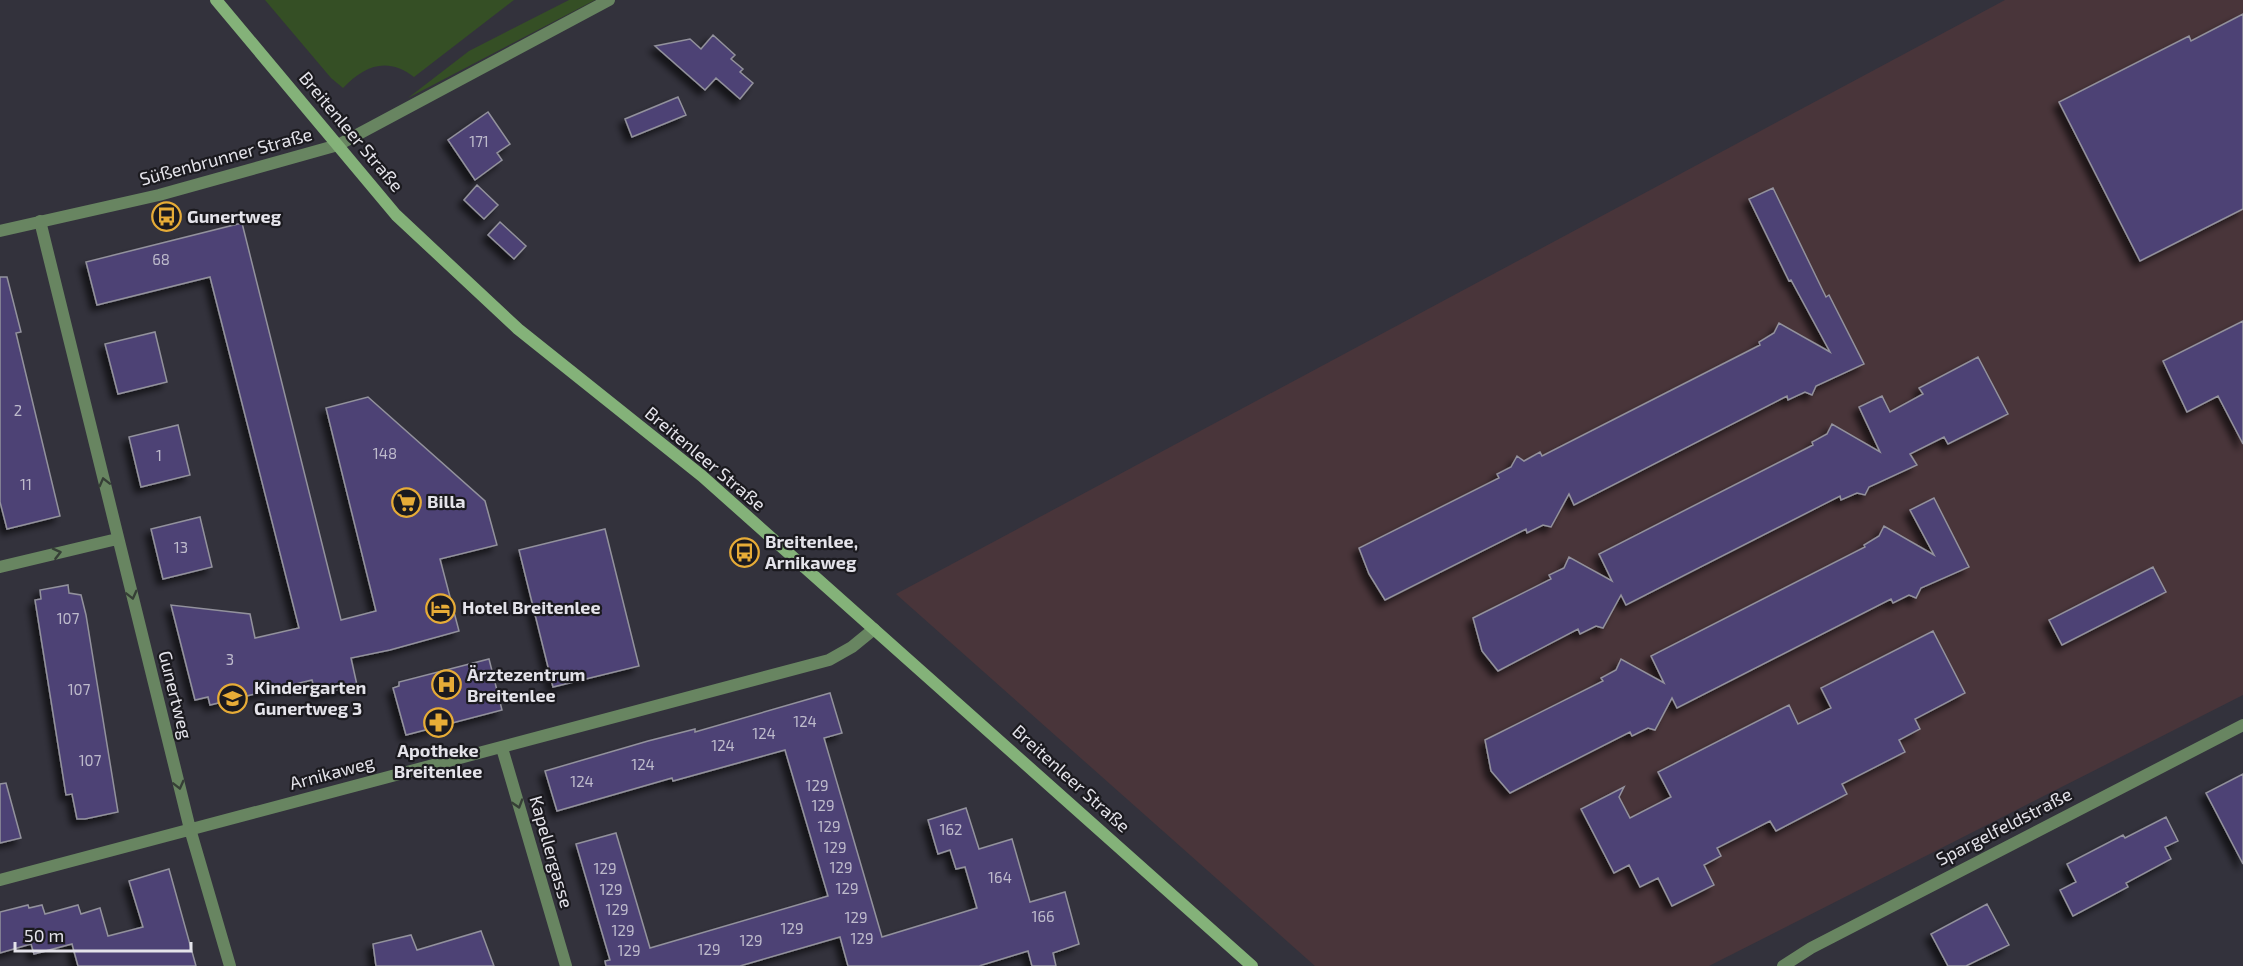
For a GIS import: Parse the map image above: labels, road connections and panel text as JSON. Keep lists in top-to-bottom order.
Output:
{
  "streets": {
    "main road": ["Breitenleer Straße"],
    "street": [
      "Süßenbrunner Straße",
      "Gunertweg",
      "Arnikaweg",
      "Spargelfeldstraße",
      "Kapellergasse"
    ]
  },
  "crossings": [
    ["Breitenleer Straße", "Süßenbrunner Straße"],
    ["Breitenleer Straße", "Arnikaweg"],
    ["Süßenbrunner Straße", "Gunertweg"],
    ["Gunertweg", "Arnikaweg"],
    ["Arnikaweg", "Kapellergasse"]
  ],
  "one_way": ["Kapellergasse"],
  "places": {
    "bus stop": ["Gunertweg", "Breitenlee, Arnikaweg"],
    "supermarket": ["Billa"],
    "hotel": ["Hotel Breitenlee"],
    "hospital": ["Ärztezentrum Breitenlee"],
    "school or university": ["Kindergarten Gunertweg 3"],
    "pharmacy": ["Apotheke Breitenlee"]
  },
  "house_numbers": [
    "171",
    "68",
    "2",
    "148",
    "1",
    "11",
    "13",
    "107",
    "3",
    "107",
    "124",
    "124",
    "124",
    "107",
    "124",
    "124",
    "129",
    "129",
    "129",
    "162",
    "129",
    "129",
    "129",
    "164",
    "129",
    "129",
    "129",
    "166",
    "129",
    "129",
    "129",
    "129",
    "129",
    "129",
    "129"
  ],
  "scale_bar": "50 m"
}
